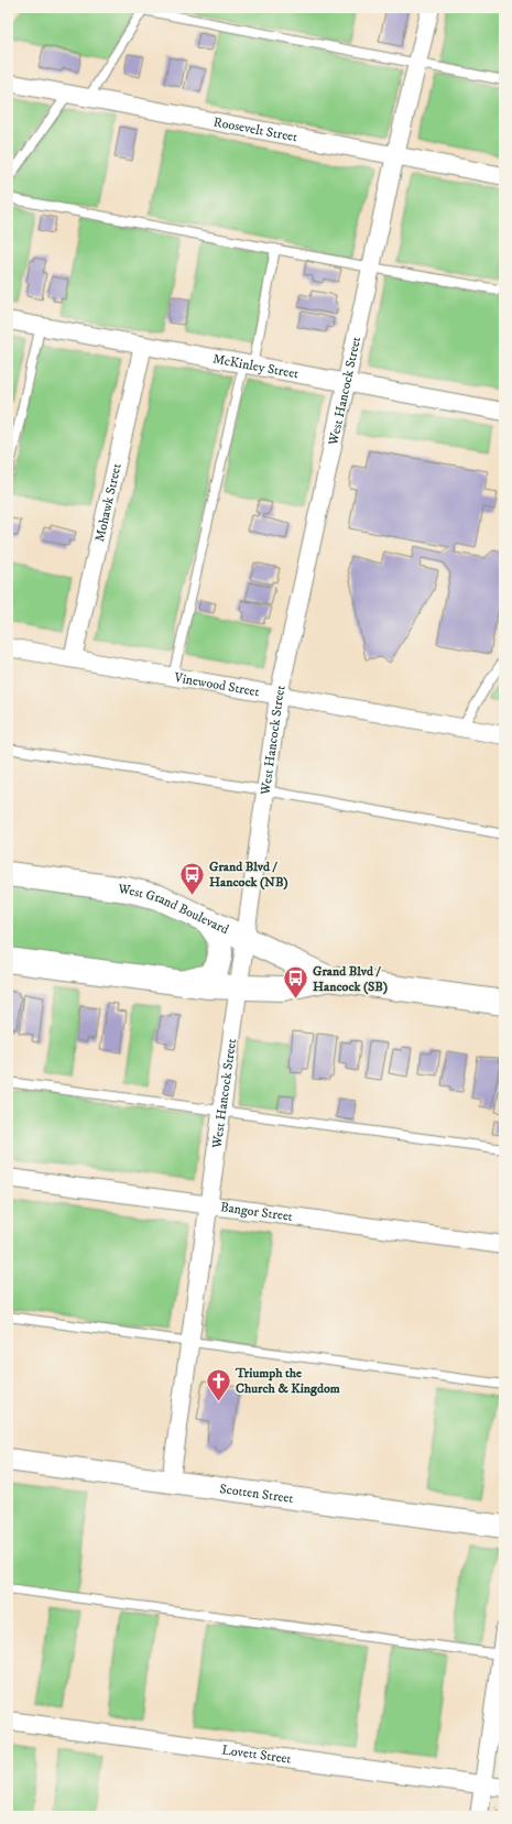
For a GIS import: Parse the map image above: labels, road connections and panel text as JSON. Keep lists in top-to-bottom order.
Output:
{
  "streets": {
    "main road": ["West Grand Boulevard"],
    "street": [
      "Roosevelt Street",
      "McKinley Street",
      "West Hancock Street",
      "Mohawk Street",
      "Vinewood Street",
      "Bangor Street",
      "Scotten Street",
      "Lovett Street"
    ]
  },
  "crossings": [
    ["Roosevelt Street", "West Hancock Street"],
    ["McKinley Street", "West Hancock Street"],
    ["McKinley Street", "Mohawk Street"],
    ["West Hancock Street", "Vinewood Street"],
    ["West Hancock Street", "West Grand Boulevard"],
    ["West Hancock Street", "Bangor Street"],
    ["West Hancock Street", "Scotten Street"],
    ["Mohawk Street", "Vinewood Street"]
  ],
  "places": {
    "bus stop": ["Grand Blvd / Hancock (NB)", "Grand Blvd / Hancock (SB)"],
    "church": ["Triumph the Church & Kingdom"]
  }
}
